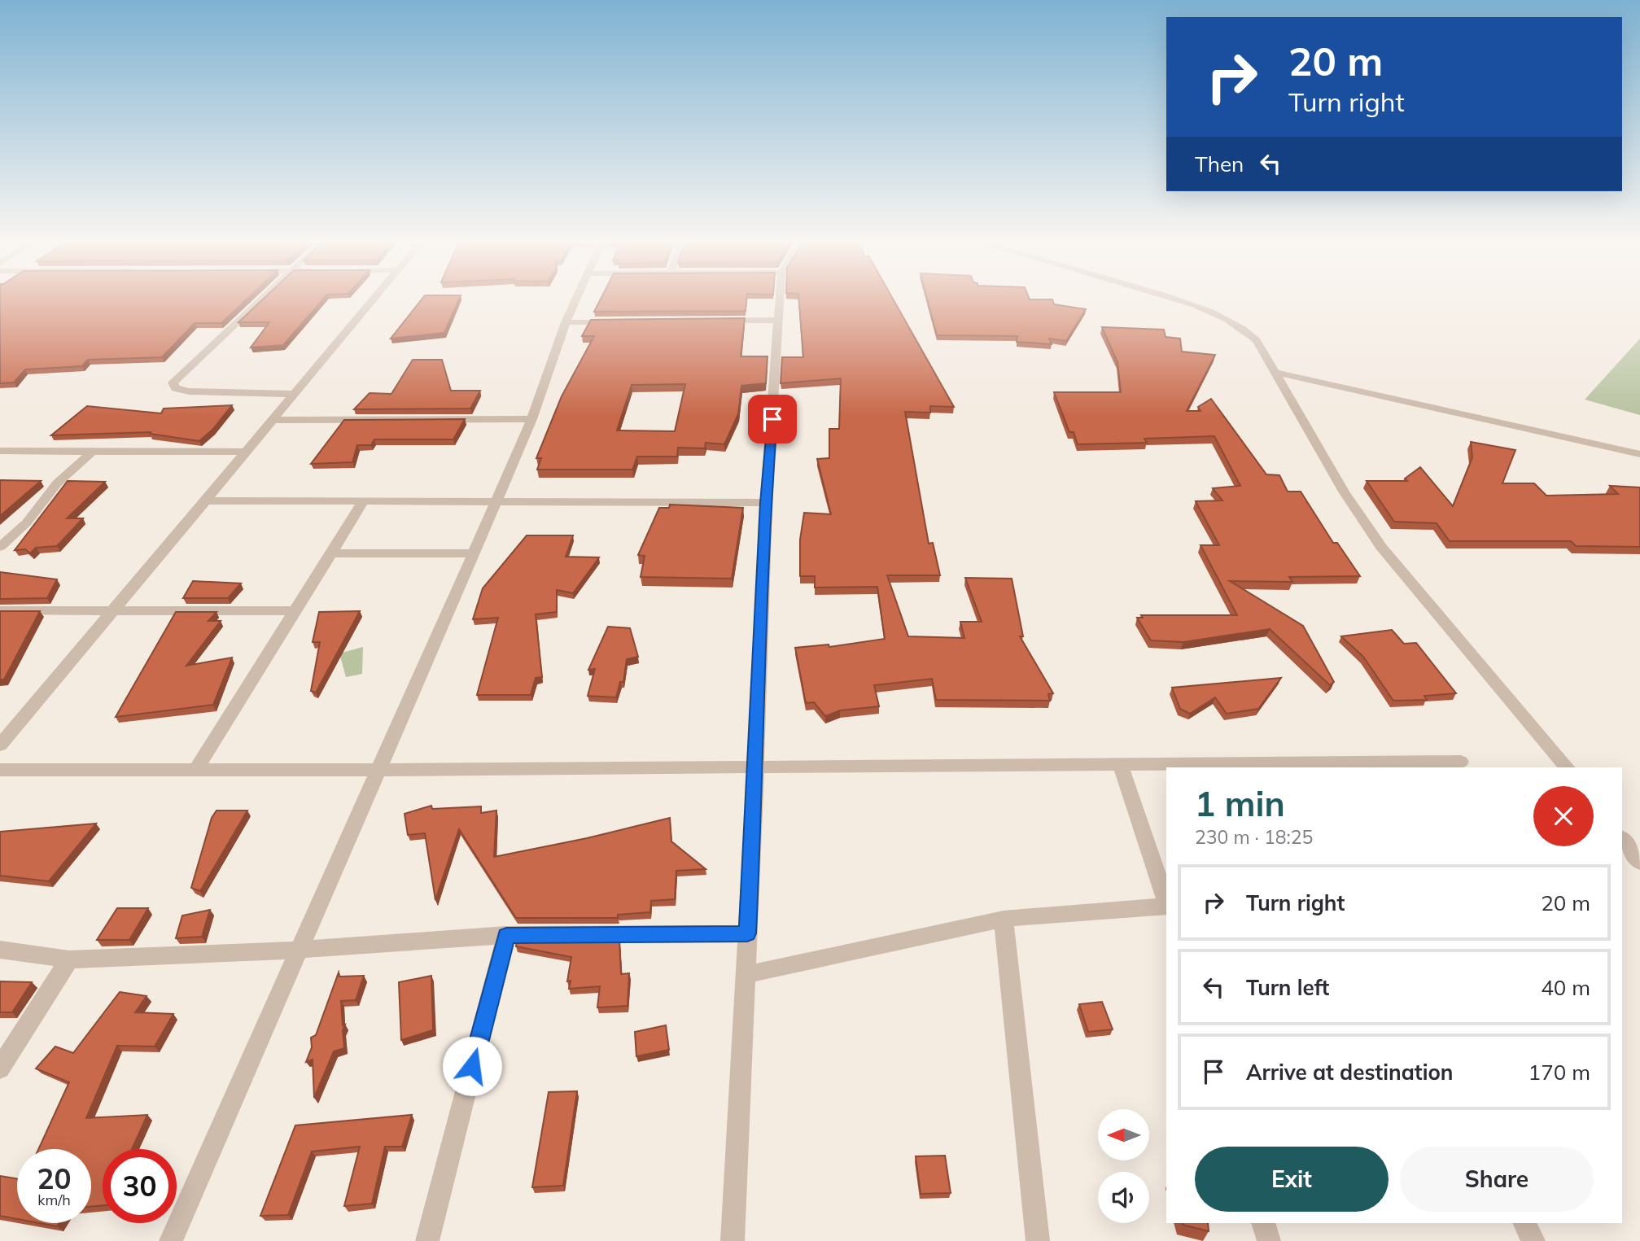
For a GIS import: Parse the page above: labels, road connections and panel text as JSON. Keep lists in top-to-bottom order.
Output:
{
  "north": "left",
  "page": {
    "turn": ["20 m", "Turn right"],
    "then": "Then",
    "heading": ["1 min", "230 m · 18:25"],
    "list": [
      {
        "name": "Turn right",
        "value": "20 m"
      },
      {
        "name": "Turn left",
        "value": "40 m"
      },
      {
        "name": "Arrive at destination",
        "value": "170 m"
      }
    ],
    "buttons": ["Exit", "Share"],
    "speed": "20 km/h",
    "limit": "30"
  }
}
